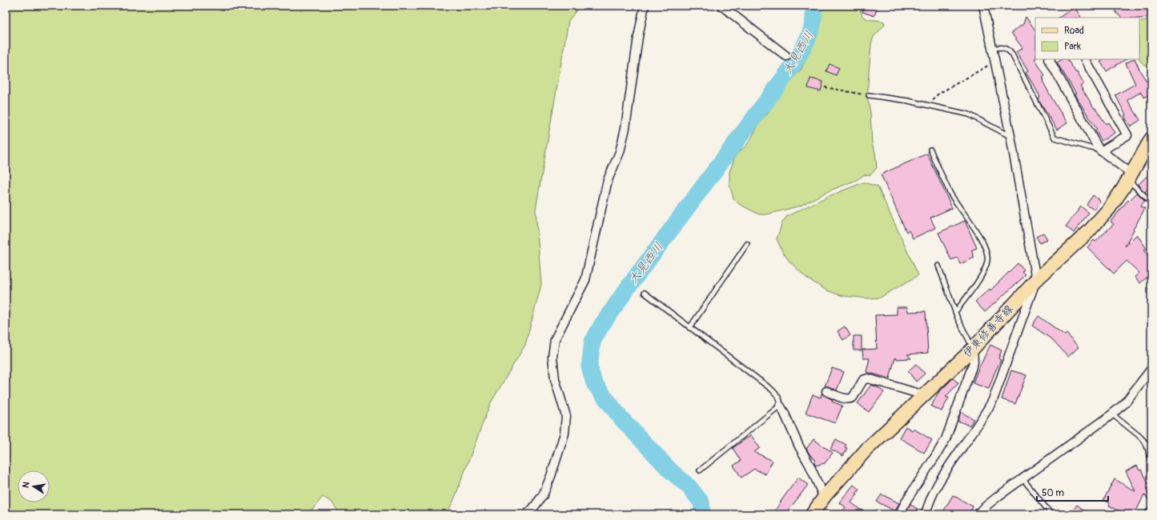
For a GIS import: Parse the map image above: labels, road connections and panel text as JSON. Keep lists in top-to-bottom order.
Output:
{
  "streets": {
    "main road": ["伊東修善寺線"]
  },
  "water": ["大見西川"],
  "legend": ["Road", "Park"],
  "scale_bar": "50 m",
  "north": "left"
}
